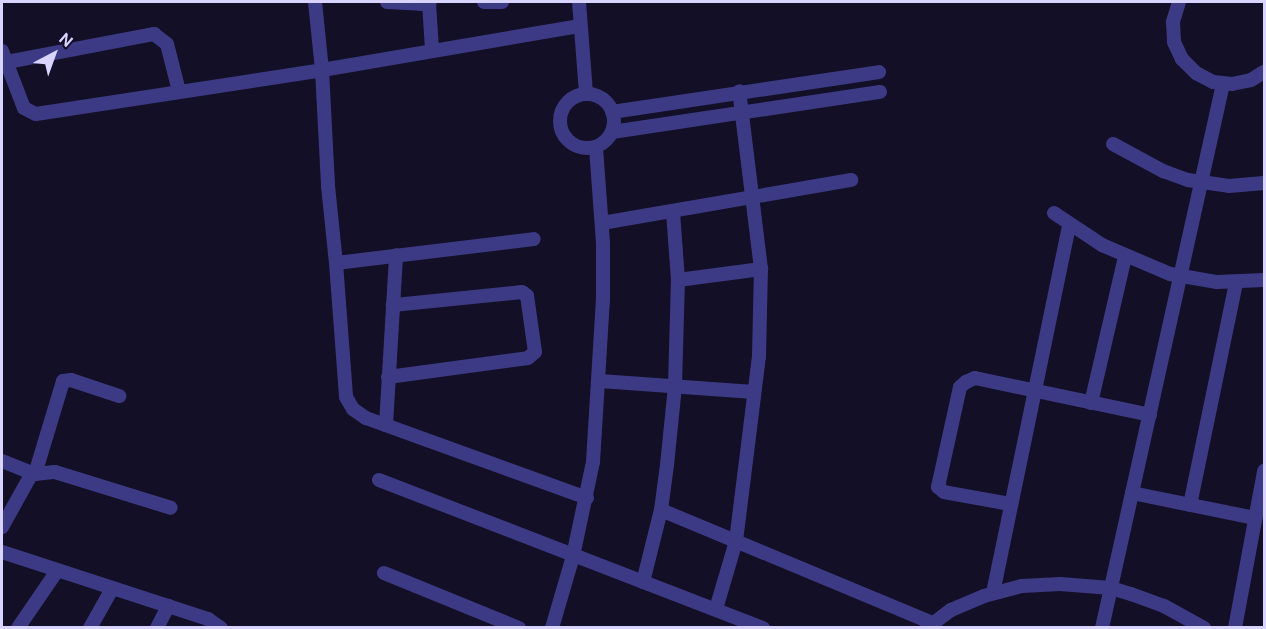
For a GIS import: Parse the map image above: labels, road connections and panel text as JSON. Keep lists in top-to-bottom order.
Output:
{
  "north": "top right"
}
